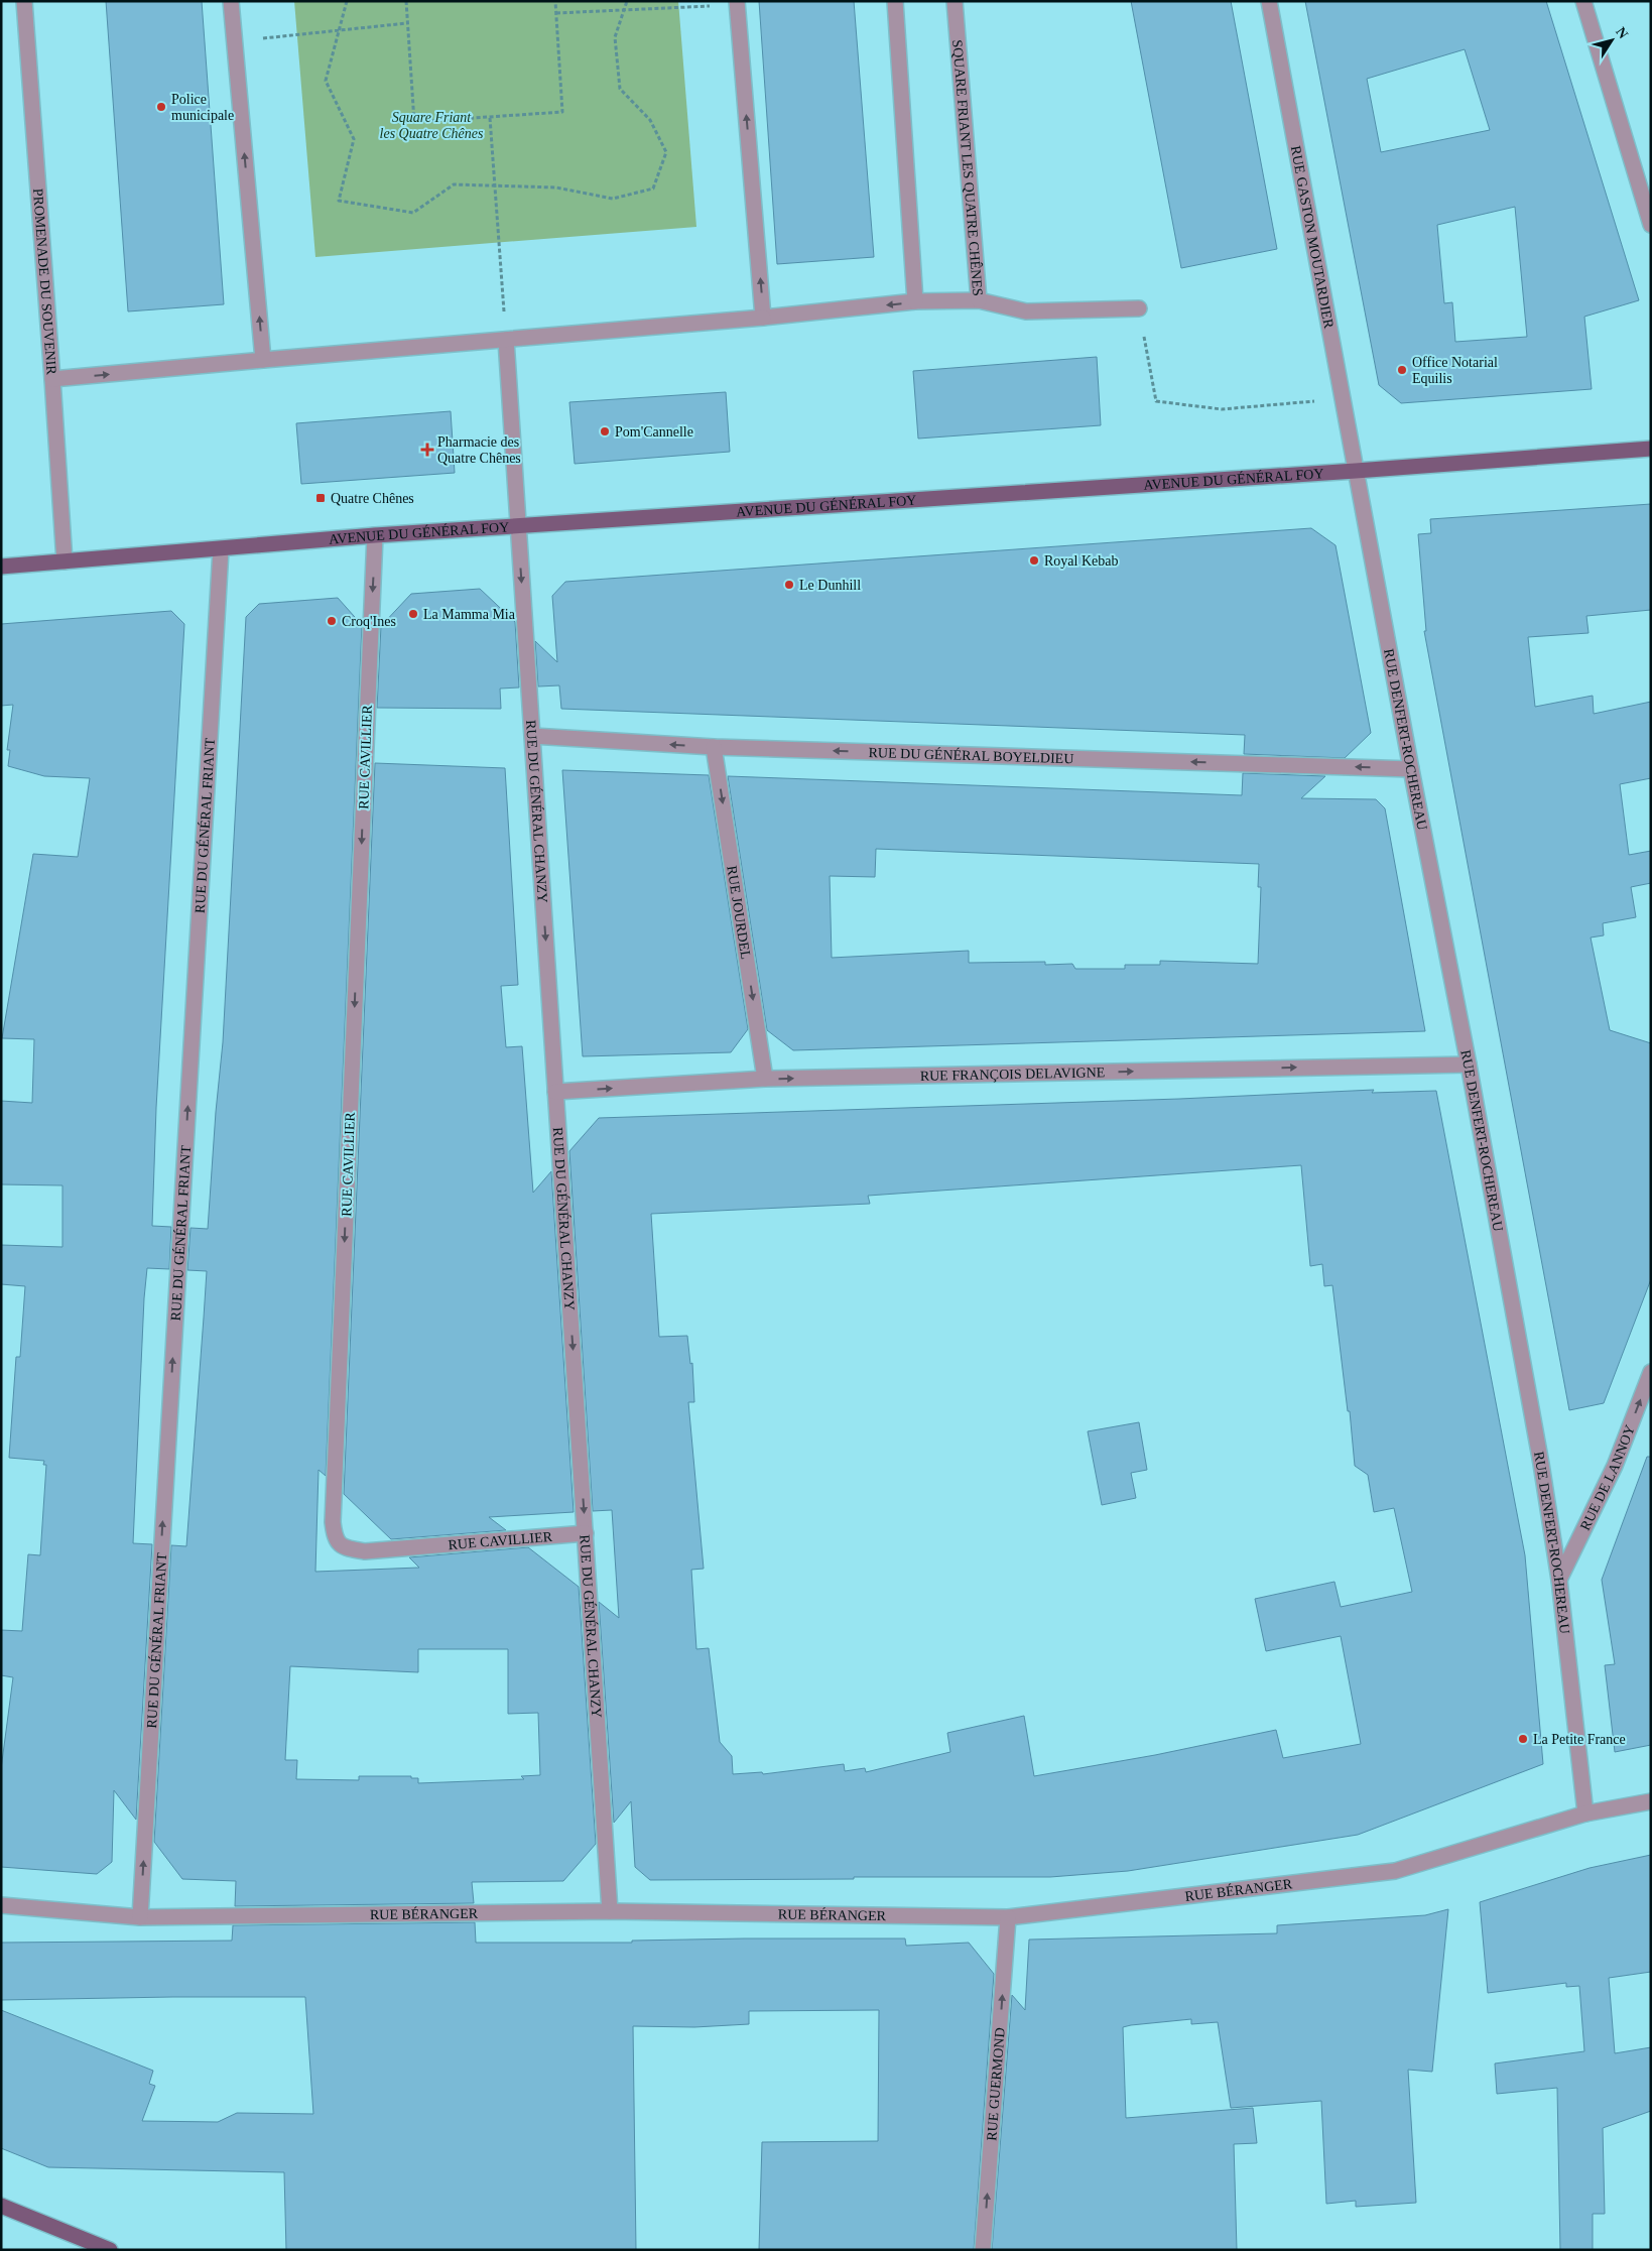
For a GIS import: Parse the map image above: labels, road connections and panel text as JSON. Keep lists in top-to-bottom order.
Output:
{
  "streets": {
    "main road": ["AVENUE DU GÉNÉRAL FOY"],
    "street": [
      "SQUARE FRIANT LES QUATRE CHÊNES",
      "RUE GASTON MOUTARDIER",
      "PROMENADE DU SOUVENIR",
      "RUE DENFERT-ROCHEREAU",
      "RUE DU GÉNÉRAL BOYELDIEU",
      "RUE CAVILLIER",
      "RUE DU GÉNÉRAL CHANZY",
      "RUE DU GÉNÉRAL FRIANT",
      "RUE JOURDEL",
      "RUE FRANÇOIS DELAVIGNE",
      "RUE DE LANNOY",
      "RUE BÉRANGER",
      "RUE GUERMOND"
    ]
  },
  "crossings": [
    ["SQUARE FRIANT LES QUATRE CHÊNES", "PROMENADE DU SOUVENIR"],
    ["RUE GASTON MOUTARDIER", "AVENUE DU GÉNÉRAL FOY"],
    ["RUE GASTON MOUTARDIER", "RUE DENFERT-ROCHEREAU"],
    ["PROMENADE DU SOUVENIR", "AVENUE DU GÉNÉRAL FOY"],
    ["AVENUE DU GÉNÉRAL FOY", "RUE DENFERT-ROCHEREAU"],
    ["AVENUE DU GÉNÉRAL FOY", "RUE CAVILLIER"],
    ["AVENUE DU GÉNÉRAL FOY", "RUE DU GÉNÉRAL CHANZY"],
    ["AVENUE DU GÉNÉRAL FOY", "RUE DU GÉNÉRAL FRIANT"],
    ["RUE DENFERT-ROCHEREAU", "RUE DU GÉNÉRAL BOYELDIEU"],
    ["RUE DENFERT-ROCHEREAU", "RUE FRANÇOIS DELAVIGNE"],
    ["RUE DENFERT-ROCHEREAU", "RUE DE LANNOY"],
    ["RUE DENFERT-ROCHEREAU", "RUE BÉRANGER"],
    ["RUE DU GÉNÉRAL BOYELDIEU", "RUE DU GÉNÉRAL CHANZY"],
    ["RUE DU GÉNÉRAL BOYELDIEU", "RUE JOURDEL"],
    ["RUE CAVILLIER", "RUE DU GÉNÉRAL CHANZY"],
    ["RUE DU GÉNÉRAL CHANZY", "RUE FRANÇOIS DELAVIGNE"],
    ["RUE DU GÉNÉRAL CHANZY", "RUE BÉRANGER"],
    ["RUE DU GÉNÉRAL FRIANT", "RUE BÉRANGER"],
    ["RUE JOURDEL", "RUE FRANÇOIS DELAVIGNE"],
    ["RUE BÉRANGER", "RUE GUERMOND"]
  ],
  "one_way": [
    "RUE DU GÉNÉRAL BOYELDIEU",
    "RUE CAVILLIER",
    "RUE DU GÉNÉRAL CHANZY",
    "RUE DU GÉNÉRAL FRIANT",
    "RUE JOURDEL",
    "RUE FRANÇOIS DELAVIGNE",
    "RUE DE LANNOY",
    "RUE GUERMOND"
  ],
  "parks": ["Square Friant les Quatre Chênes"],
  "places": {
    "other": [
      "Police municipale",
      "Office Notarial Equilis",
      "Pom'Cannelle",
      "Royal Kebab",
      "Le Dunhill",
      "La Mamma Mia",
      "Croq'Ines",
      "La Petite France"
    ],
    "health": ["Pharmacie des Quatre Chênes"],
    "transit": ["Quatre Chênes"]
  },
  "north": "top right"
}
